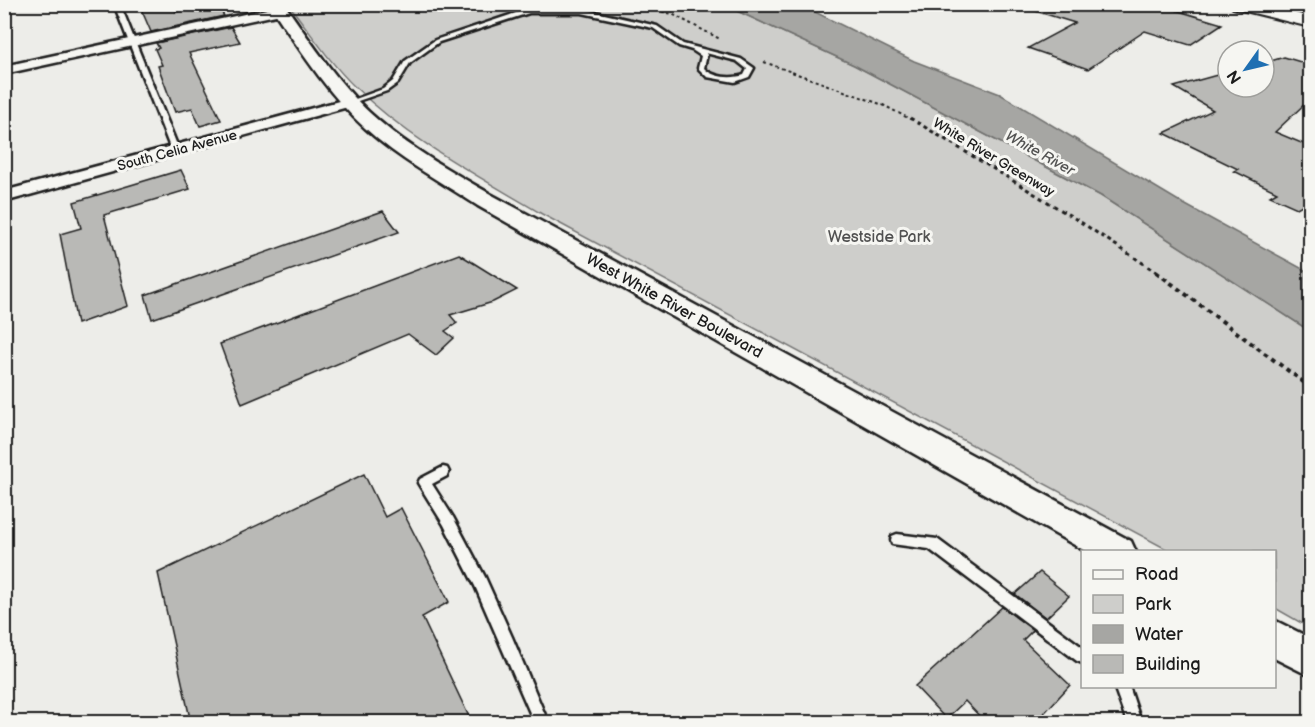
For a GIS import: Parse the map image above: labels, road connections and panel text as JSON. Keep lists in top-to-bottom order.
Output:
{
  "streets": {
    "street": ["South Celia Avenue", "West White River Boulevard"],
    "path": ["White River Greenway"]
  },
  "crossings": [
    ["South Celia Avenue", "West White River Boulevard"]
  ],
  "water": ["White River"],
  "parks": ["Westside Park"],
  "legend": [
    "Road",
    "Park",
    "Water",
    "Building"
  ],
  "north": "bottom left"
}
